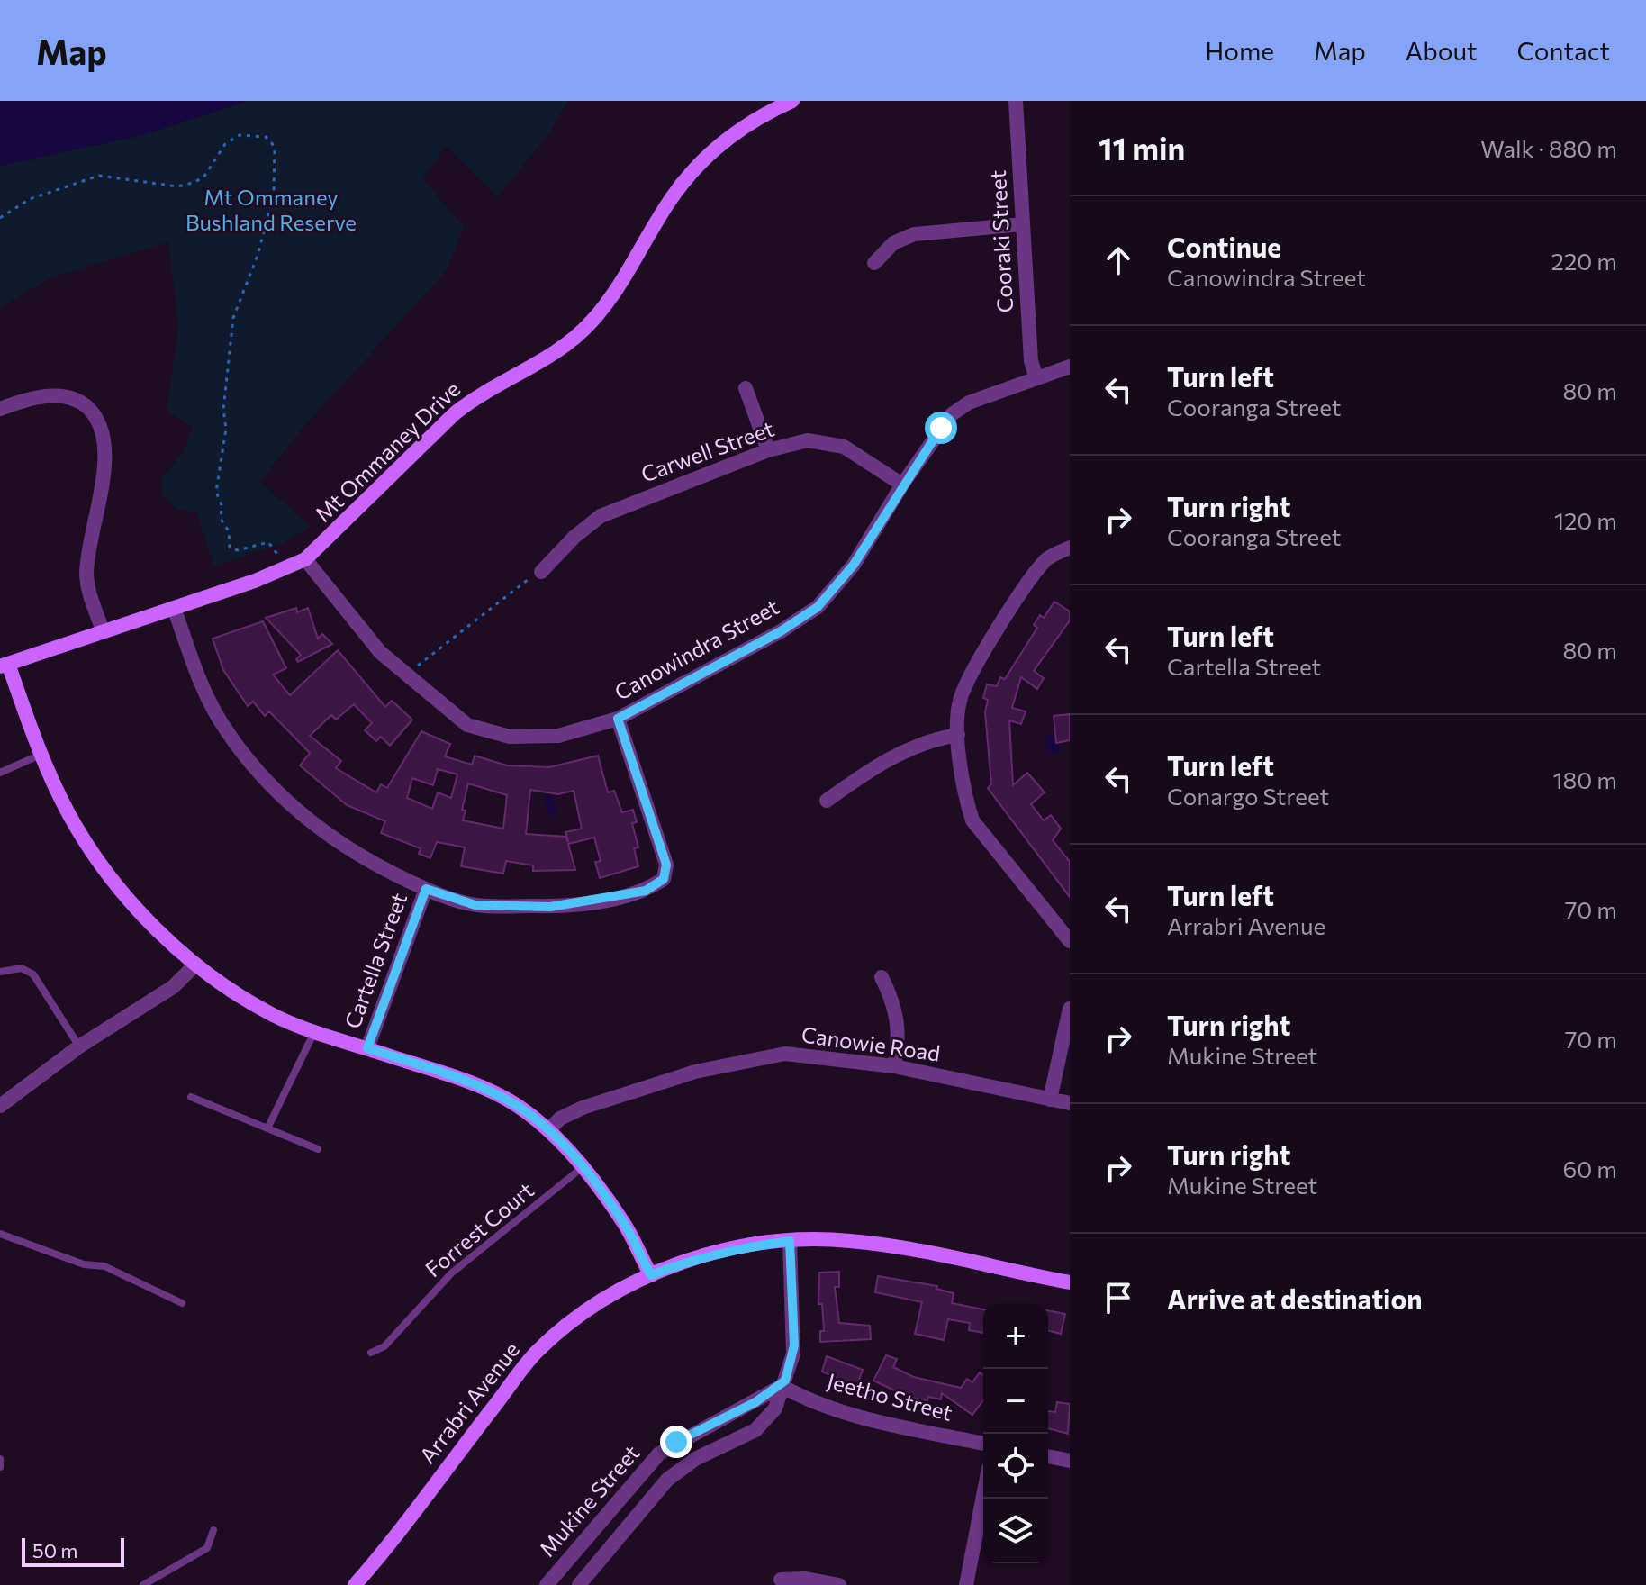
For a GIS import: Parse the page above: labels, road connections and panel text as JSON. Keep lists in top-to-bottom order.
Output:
{
  "streets": {
    "street": [
      "Cooraki Street",
      "Mt Ommaney Drive",
      "Carwell Street",
      "Canowindra Street",
      "Cartella Street",
      "Canowie Road",
      "Jeetho Street",
      "Arrabri Avenue",
      "Mukine Street"
    ],
    "lane": ["Forrest Court"]
  },
  "crossings": [
    ["Cooraki Street", "Canowindra Street"],
    ["Mt Ommaney Drive", "Canowindra Street"],
    ["Carwell Street", "Canowindra Street"],
    ["Jeetho Street", "Mukine Street"],
    ["Arrabri Avenue", "Mukine Street"]
  ],
  "parks": ["Mt Ommaney Bushland Reserve"],
  "scale_bar": "50 m",
  "page": {
    "header": "Map",
    "nav": [
      "Home",
      "Map",
      "About",
      "Contact"
    ],
    "heading": ["11 min", "Walk · 880 m"],
    "list": [
      ["Continue", "Canowindra Street", "220 m"],
      ["Turn left", "Cooranga Street", "80 m"],
      ["Turn right", "Cooranga Street", "120 m"],
      ["Turn left", "Cartella Street", "80 m"],
      ["Turn left", "Conargo Street", "180 m"],
      ["Turn left", "Arrabri Avenue", "70 m"],
      ["Turn right", "Mukine Street", "70 m"],
      ["Turn right", "Mukine Street", "60 m"],
      "Arrive at destination"
    ],
    "map_buttons": ["+", "−"],
    "scale": "50 m"
  }
}
